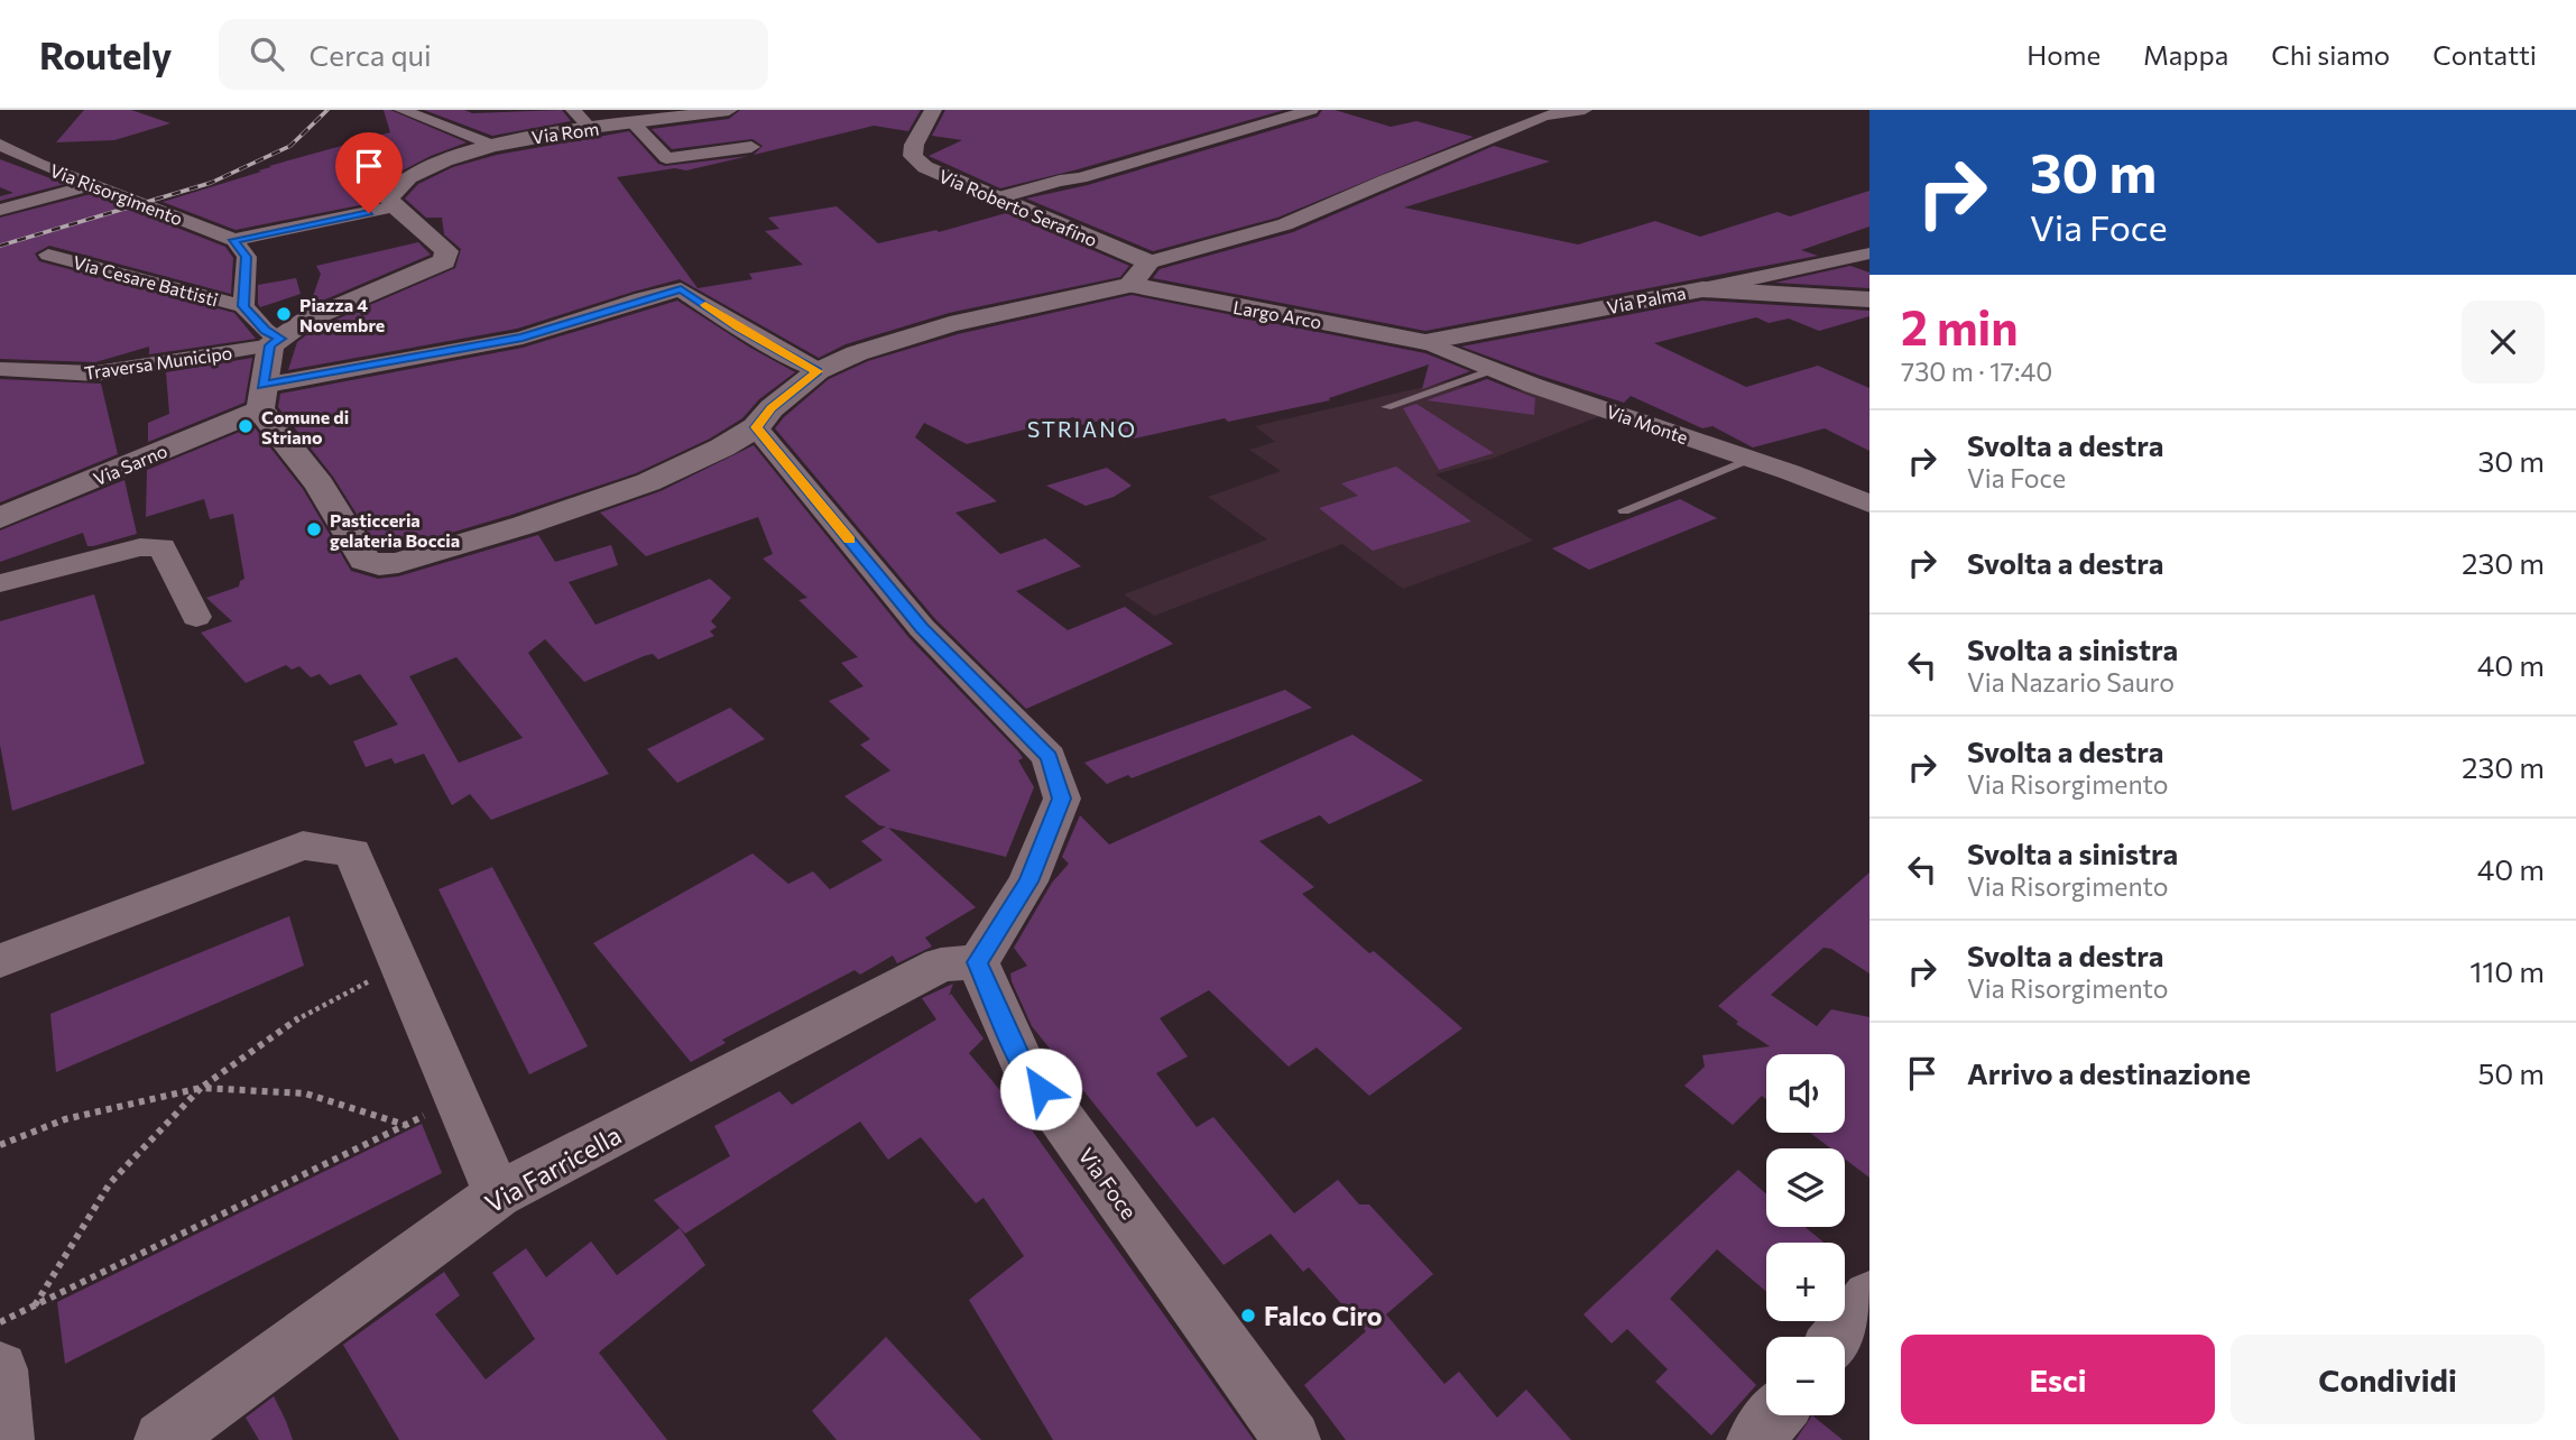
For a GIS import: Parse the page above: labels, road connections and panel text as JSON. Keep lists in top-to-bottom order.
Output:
{
  "streets": {
    "main road": [
      "Via Rom",
      "Via Roberto Serafino",
      "Via Palma",
      "Largo Arco",
      "Via Sarno"
    ],
    "street": [
      "Via Risorgimento",
      "Via Cesare Battisti",
      "Traversa Municipo",
      "Via Monte",
      "Via Farricella",
      "Via Foce"
    ]
  },
  "crossings": [
    ["Via Palma", "Largo Arco"],
    ["Via Palma", "Via Monte"],
    ["Largo Arco", "Via Monte"],
    ["Via Farricella", "Via Foce"]
  ],
  "districts": ["STRIANO"],
  "places": [
    "Piazza 4 Novembre",
    "Comune di Striano",
    "Pasticceria gelateria Boccia",
    "Falco Ciro"
  ],
  "page": {
    "header": "Routely",
    "search": "Cerca qui",
    "nav": [
      "Home",
      "Mappa",
      "Chi siamo",
      "Contatti"
    ],
    "turn": ["30 m", "Via Foce"],
    "heading": ["2 min", "730 m · 17:40"],
    "list": [
      {
        "name": "Svolta a destra",
        "note": "Via Foce",
        "value": "30 m"
      },
      {
        "name": "Svolta a destra",
        "value": "230 m"
      },
      {
        "name": "Svolta a sinistra",
        "note": "Via Nazario Sauro",
        "value": "40 m"
      },
      {
        "name": "Svolta a destra",
        "note": "Via Risorgimento",
        "value": "230 m"
      },
      {
        "name": "Svolta a sinistra",
        "note": "Via Risorgimento",
        "value": "40 m"
      },
      {
        "name": "Svolta a destra",
        "note": "Via Risorgimento",
        "value": "110 m"
      },
      {
        "name": "Arrivo a destinazione",
        "value": "50 m"
      }
    ],
    "map_buttons": ["+", "−"],
    "buttons": ["Esci", "Condividi"]
  }
}
